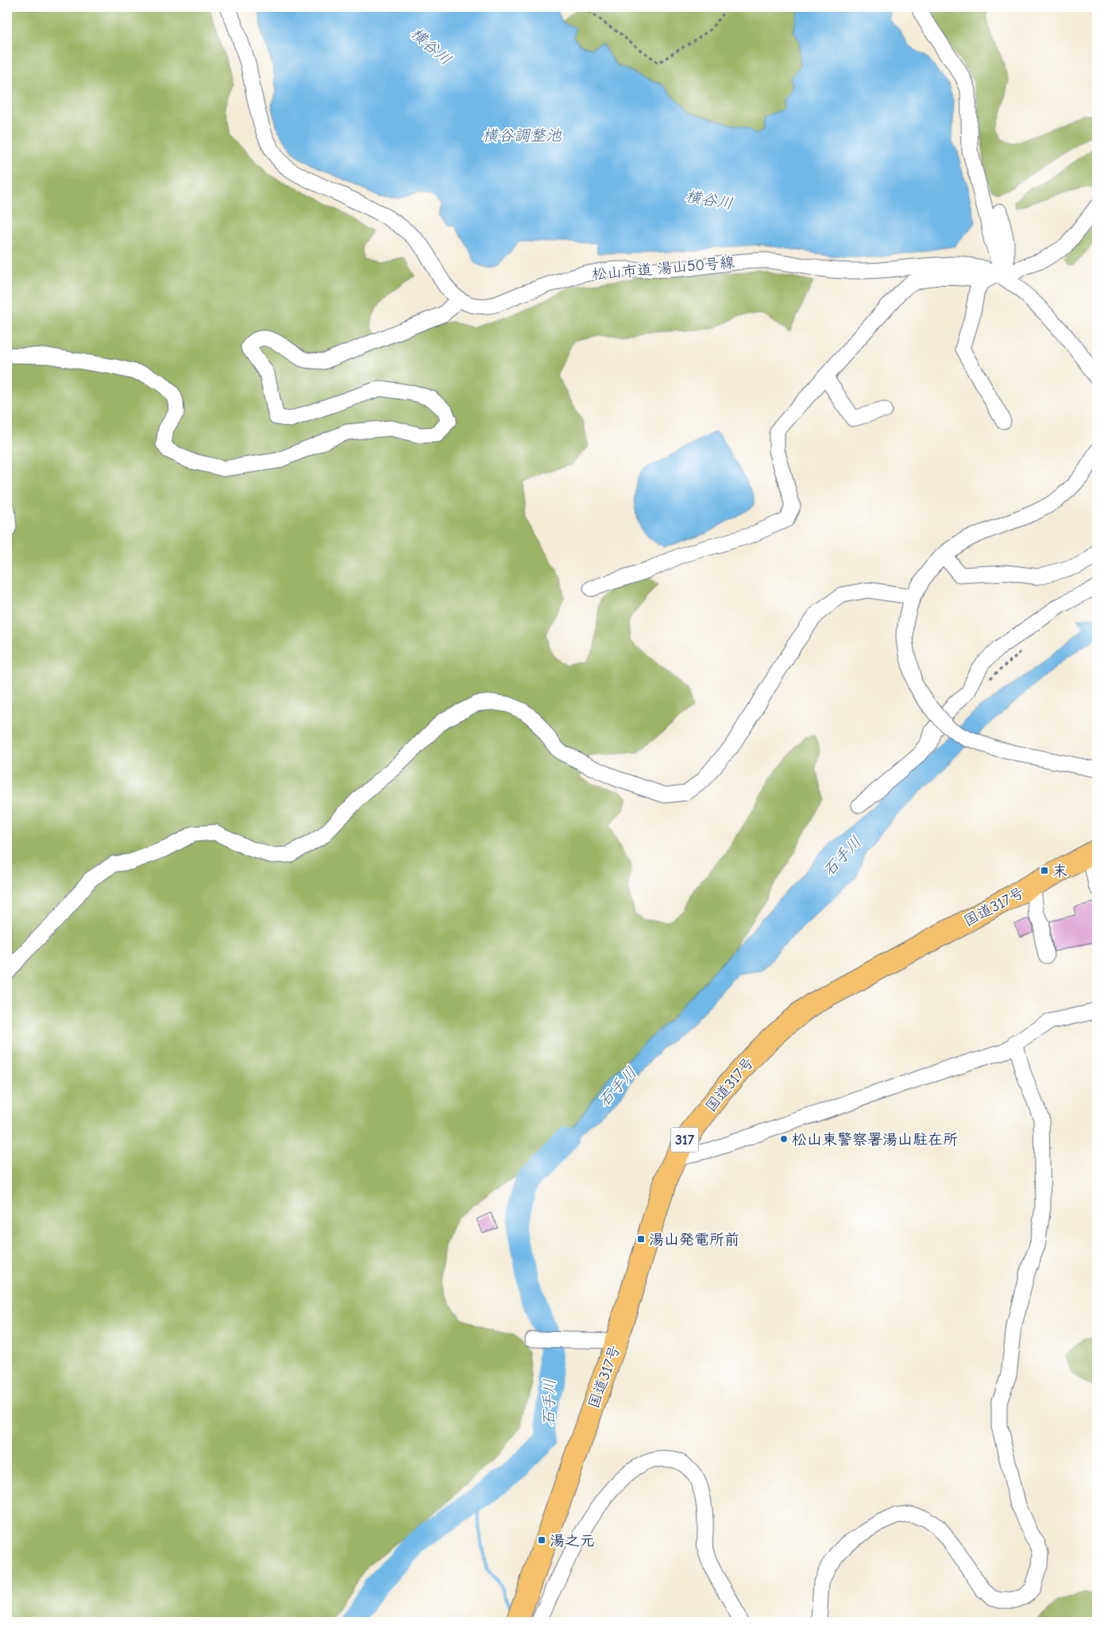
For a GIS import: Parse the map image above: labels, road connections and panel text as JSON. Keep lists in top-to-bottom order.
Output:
{
  "streets": {
    "highway": ["国道317号", "317"],
    "street": ["松山市道 湯山50号線"]
  },
  "water": ["横谷川", "横谷調整池", "石手川"],
  "places": {
    "transit": ["末", "湯山発電所前", "湯之元"],
    "other": ["松山東警察署湯山駐在所"]
  }
}
